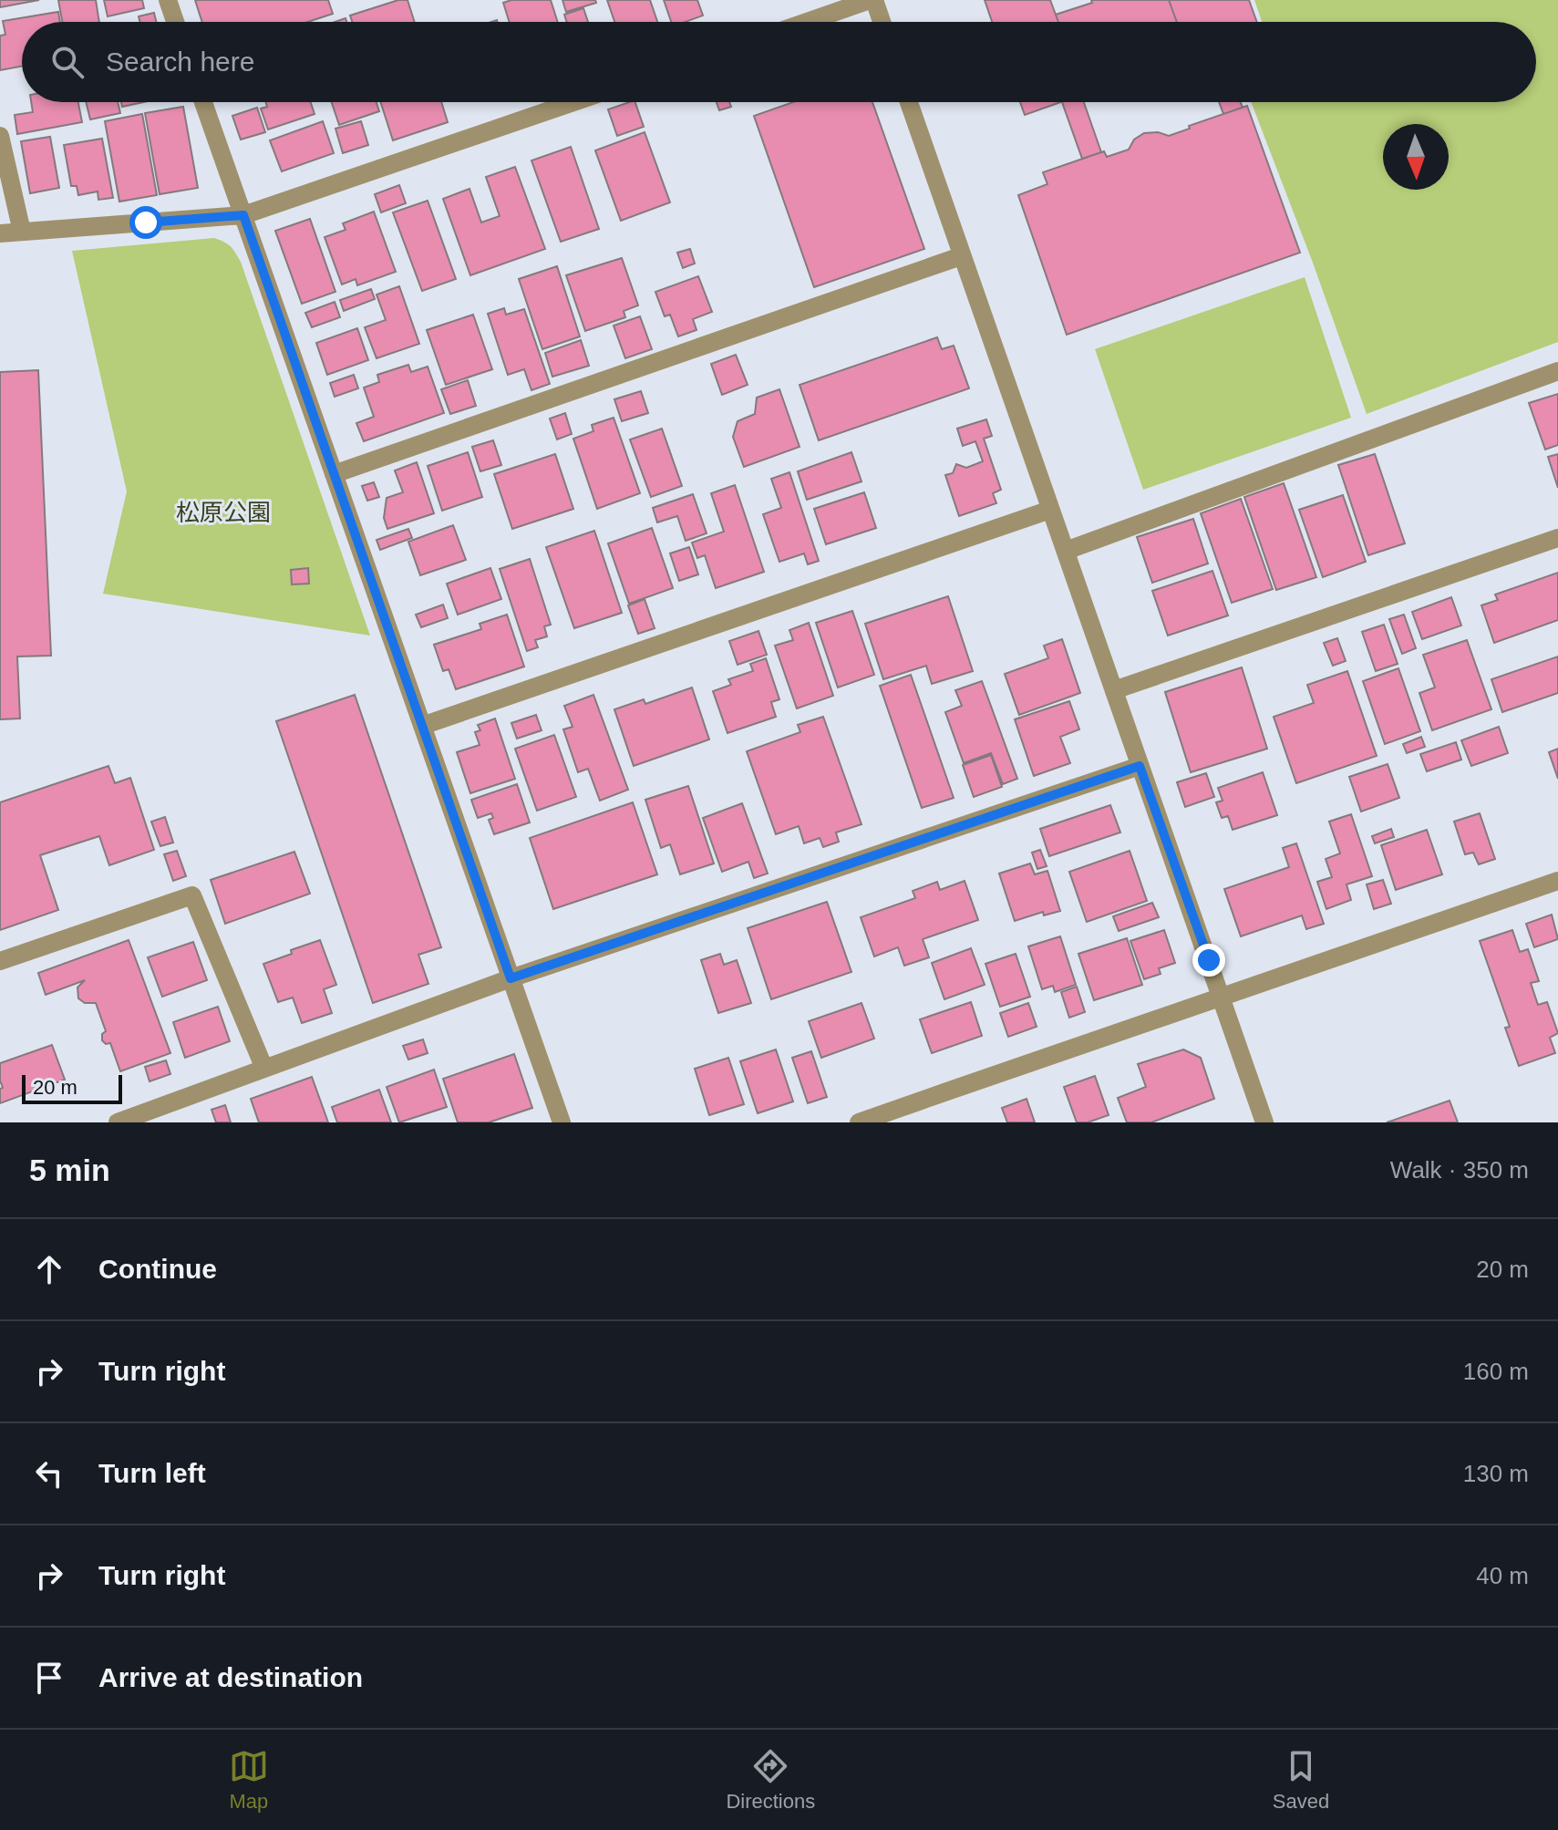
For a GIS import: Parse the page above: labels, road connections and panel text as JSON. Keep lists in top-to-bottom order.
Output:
{
  "parks": ["松原公園"],
  "scale_bar": "20 m",
  "north": "bottom",
  "page": {
    "search": "Search here",
    "scale": "20 m",
    "heading": ["5 min", "Walk · 350 m"],
    "list": [
      ["Continue", "20 m"],
      ["Turn right", "160 m"],
      ["Turn left", "130 m"],
      ["Turn right", "40 m"],
      "Arrive at destination"
    ],
    "nav": ["Map", "Directions", "Saved"]
  }
}
